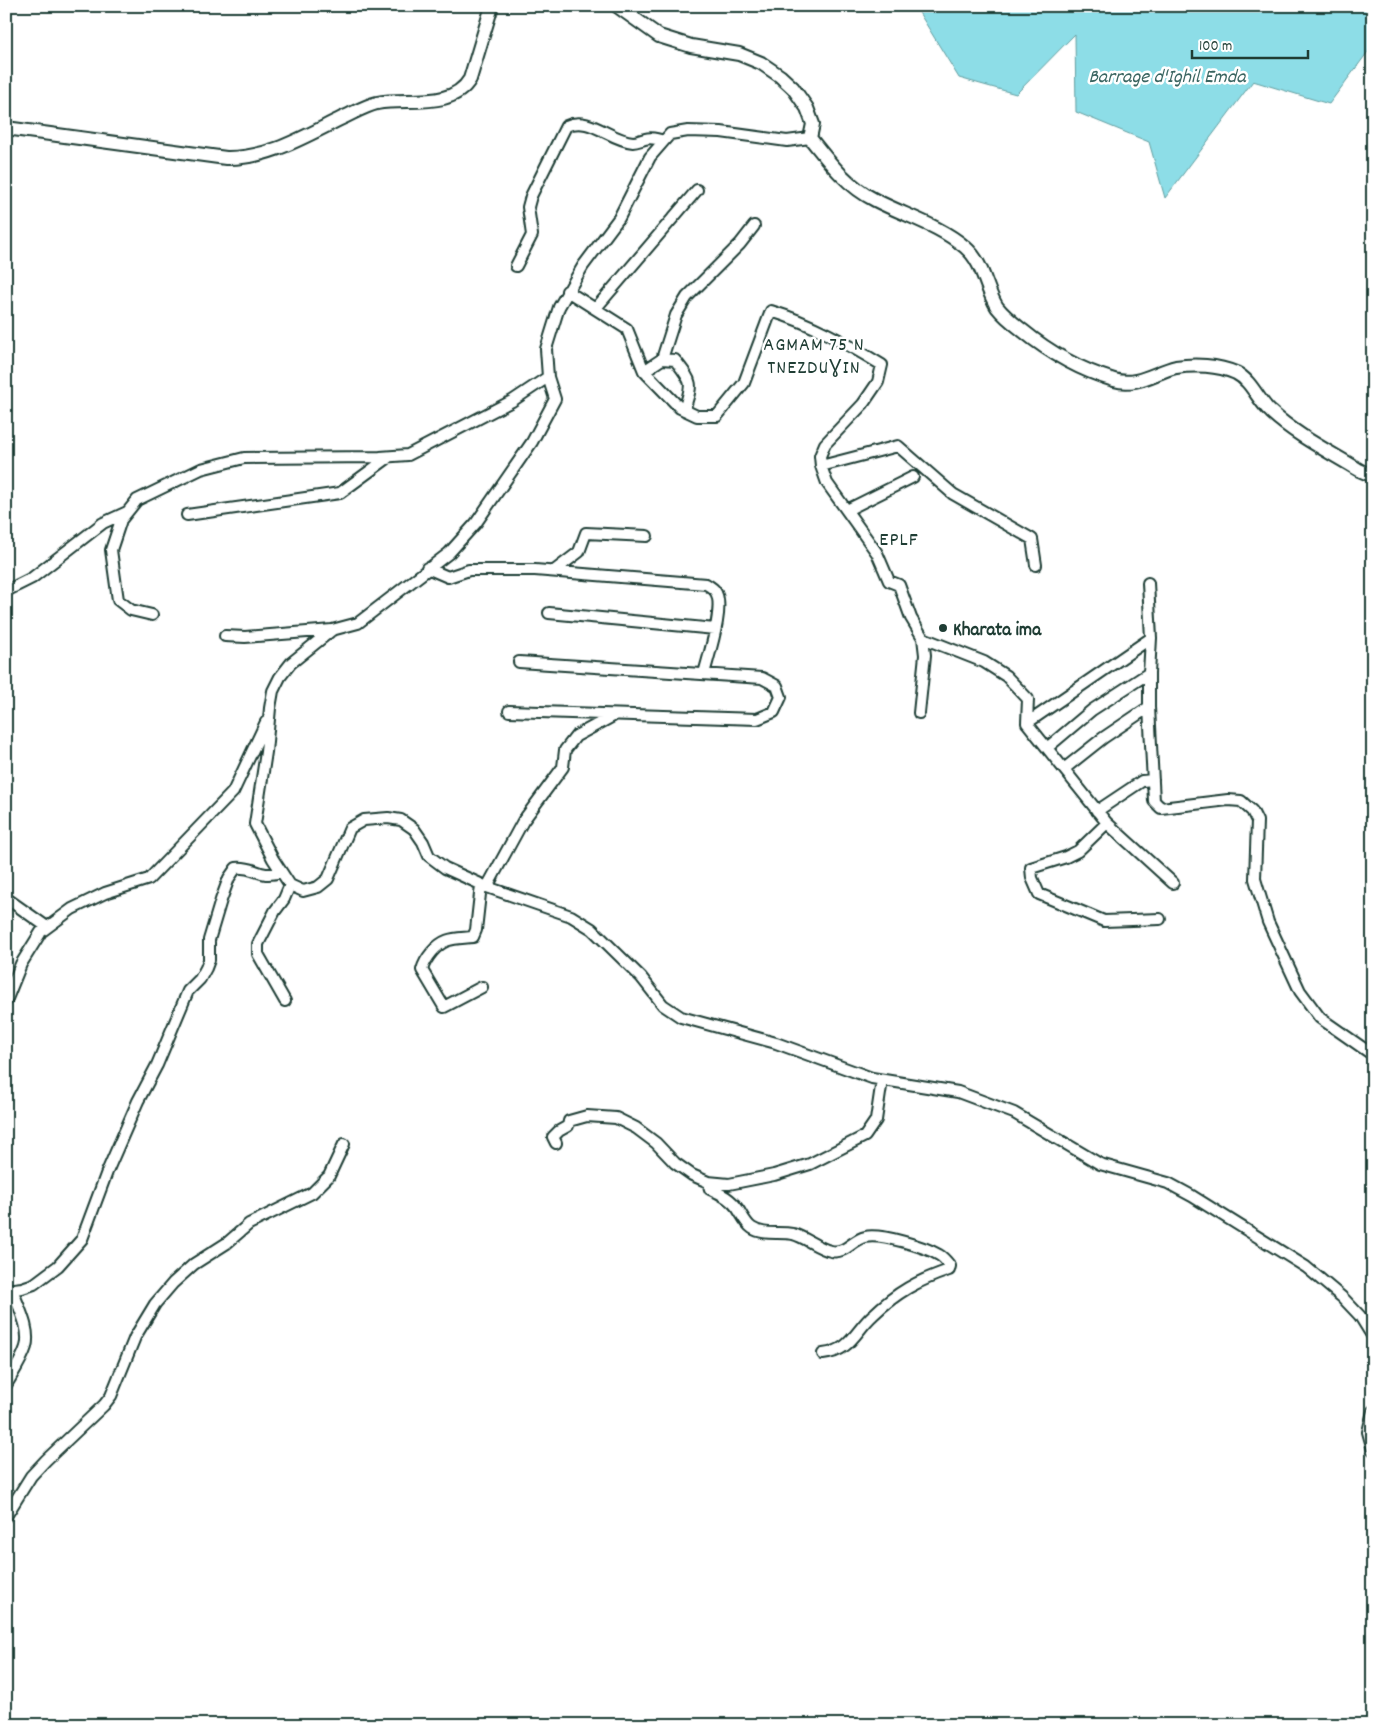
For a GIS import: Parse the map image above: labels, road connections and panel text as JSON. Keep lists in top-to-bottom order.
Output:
{
  "districts": ["AGMAM 75 N TNEZDUƔIN", "EPLF"],
  "water": ["Barrage d'Ighil Emda"],
  "places": ["Kharata ima"],
  "scale_bar": "100 m"
}
